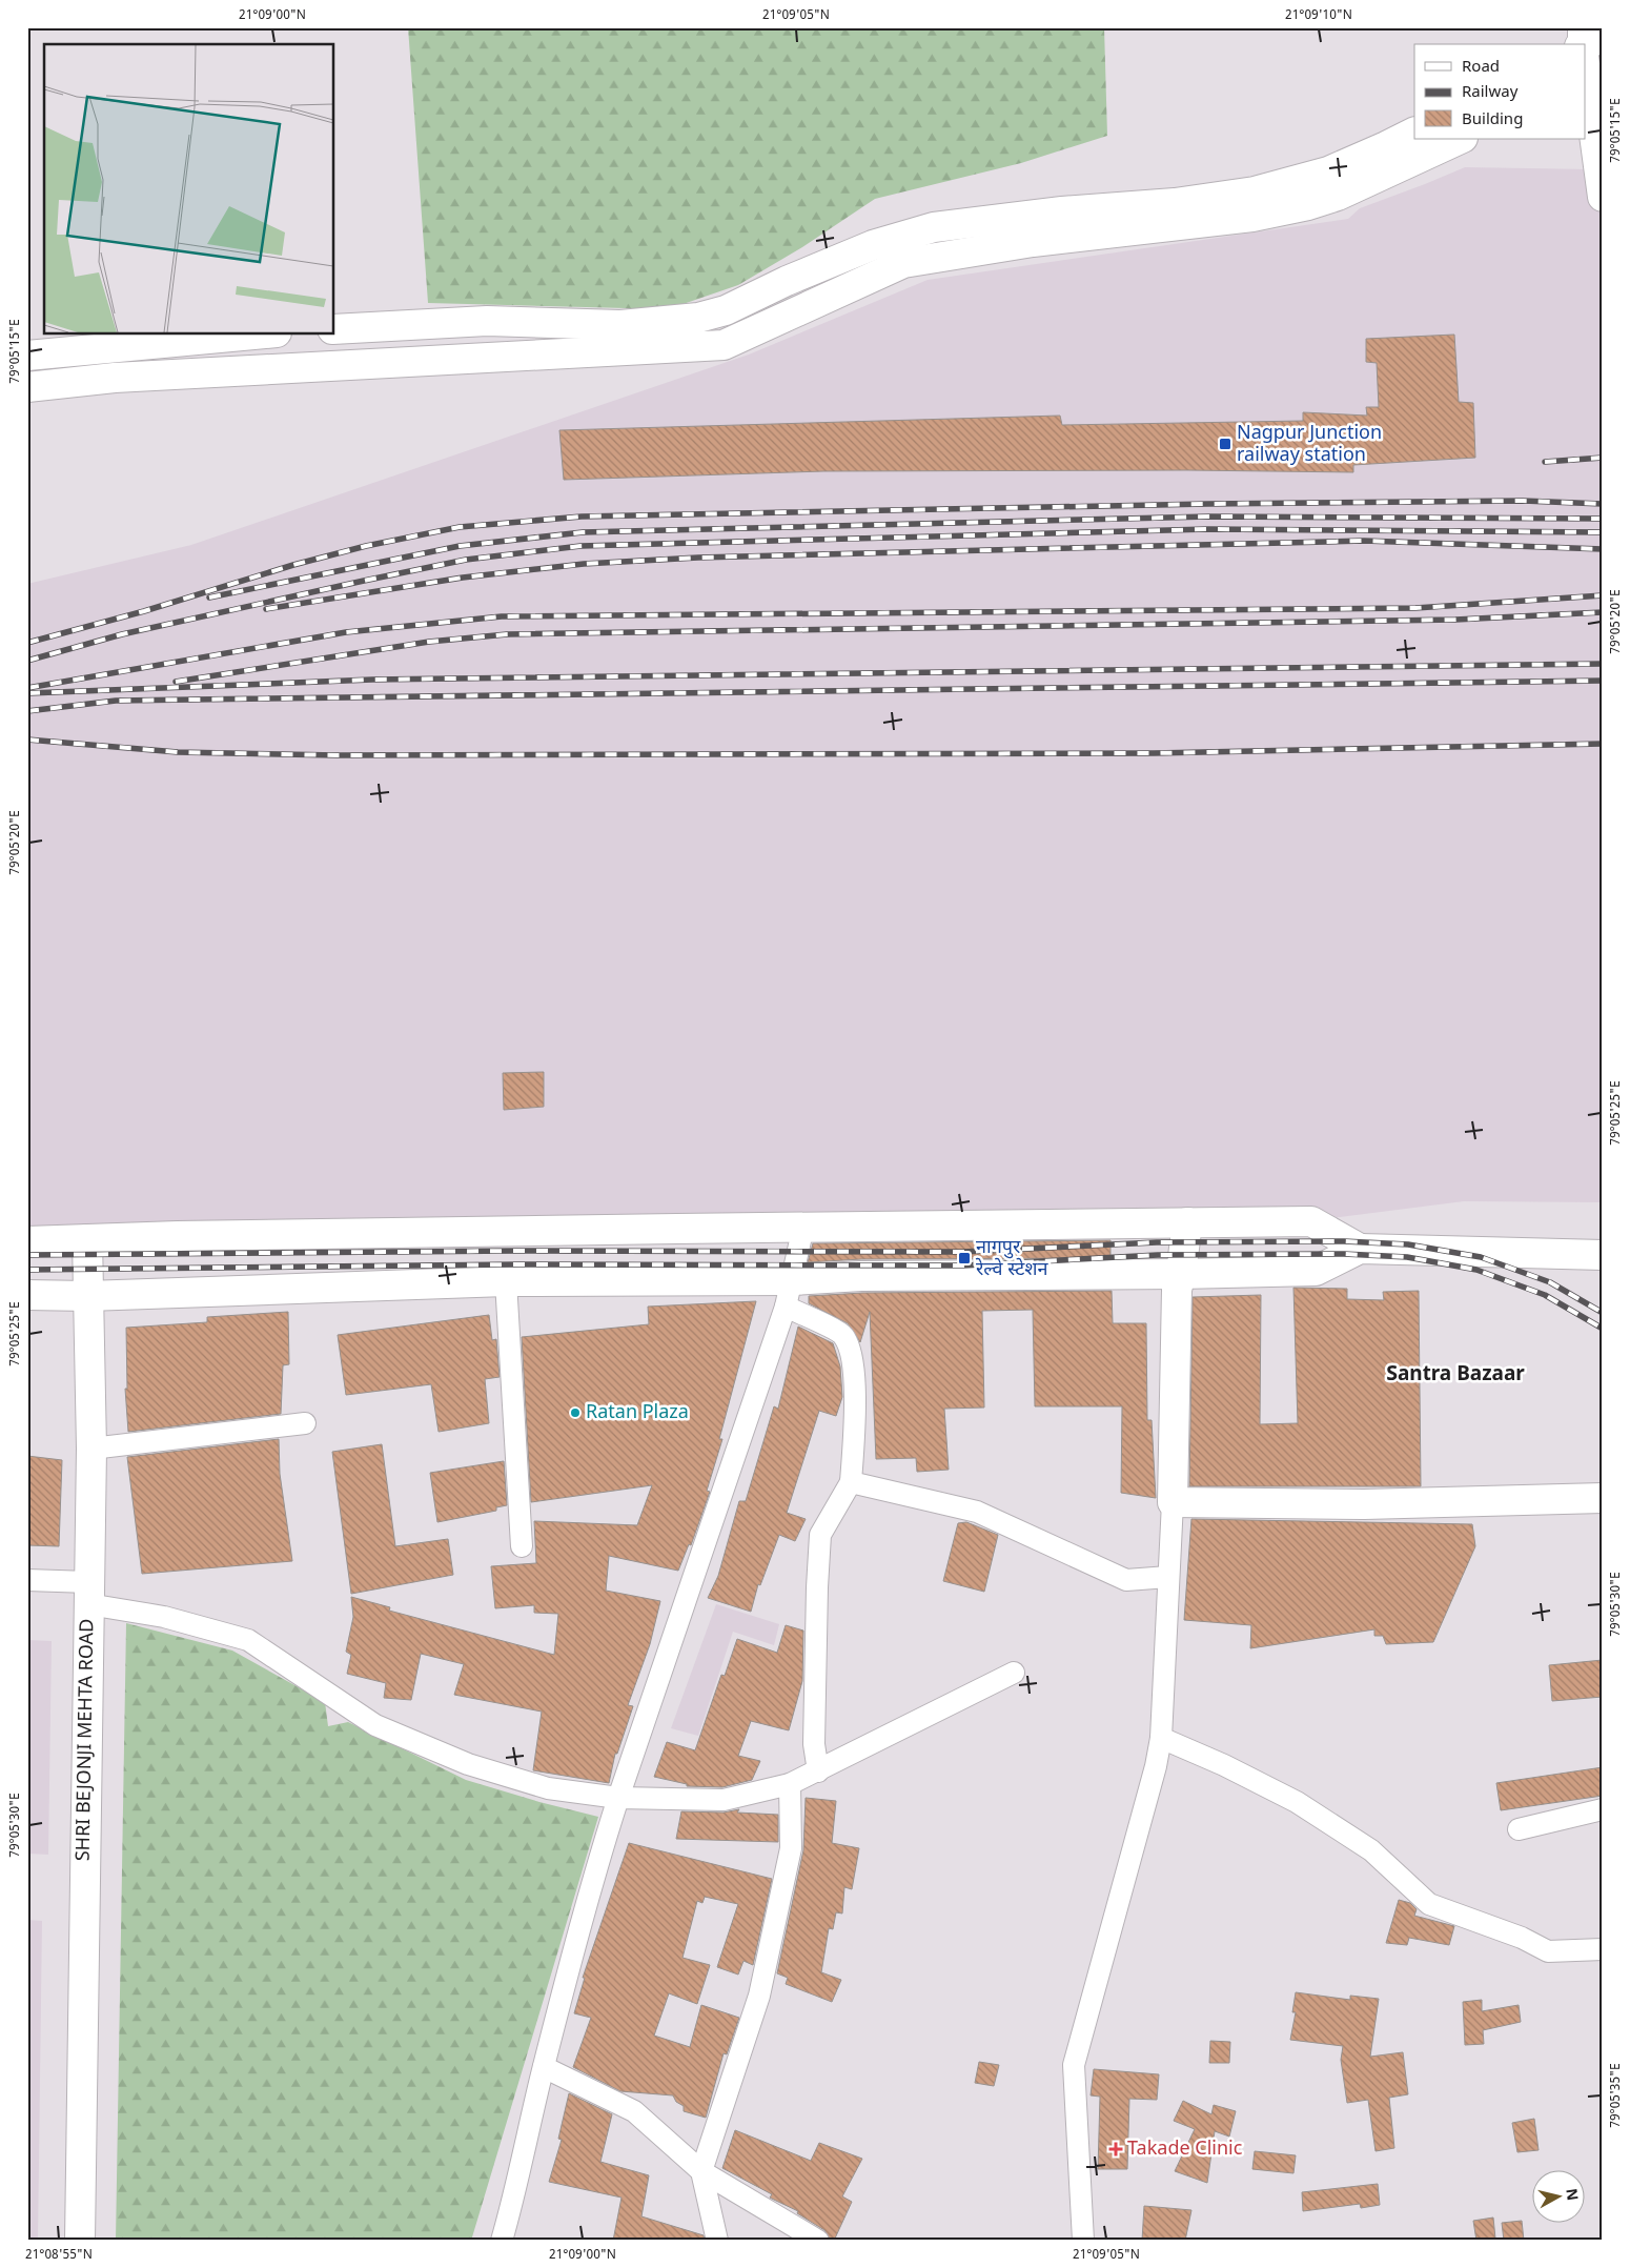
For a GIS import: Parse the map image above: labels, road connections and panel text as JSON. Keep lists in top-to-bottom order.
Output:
{
  "streets": {
    "main road": ["SHRI BEJONJI MEHTA ROAD"]
  },
  "districts": ["Santra Bazaar"],
  "places": {
    "transit": ["Nagpur Junction railway station", "नागपुर रेल्वे स्टेशन"],
    "other": ["Ratan Plaza"],
    "health": ["Takade Clinic"]
  },
  "legend": ["Road", "Railway", "Building"],
  "north": "right",
  "coordinates": [
    "21°09'00\"N",
    "21°09'05\"N",
    "21°09'10\"N",
    "79°05'15\"E",
    "79°05'20\"E",
    "79°05'25\"E",
    "79°05'30\"E",
    "79°05'35\"E",
    "21°08'55\"N"
  ]
}
